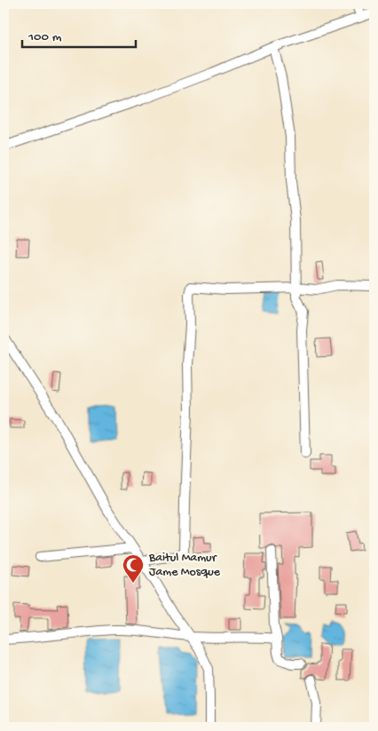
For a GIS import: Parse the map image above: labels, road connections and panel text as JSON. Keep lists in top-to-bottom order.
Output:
{
  "places": {
    "mosque": ["Baitul Mamur Jame Mosque"]
  },
  "scale_bar": "100 m"
}
